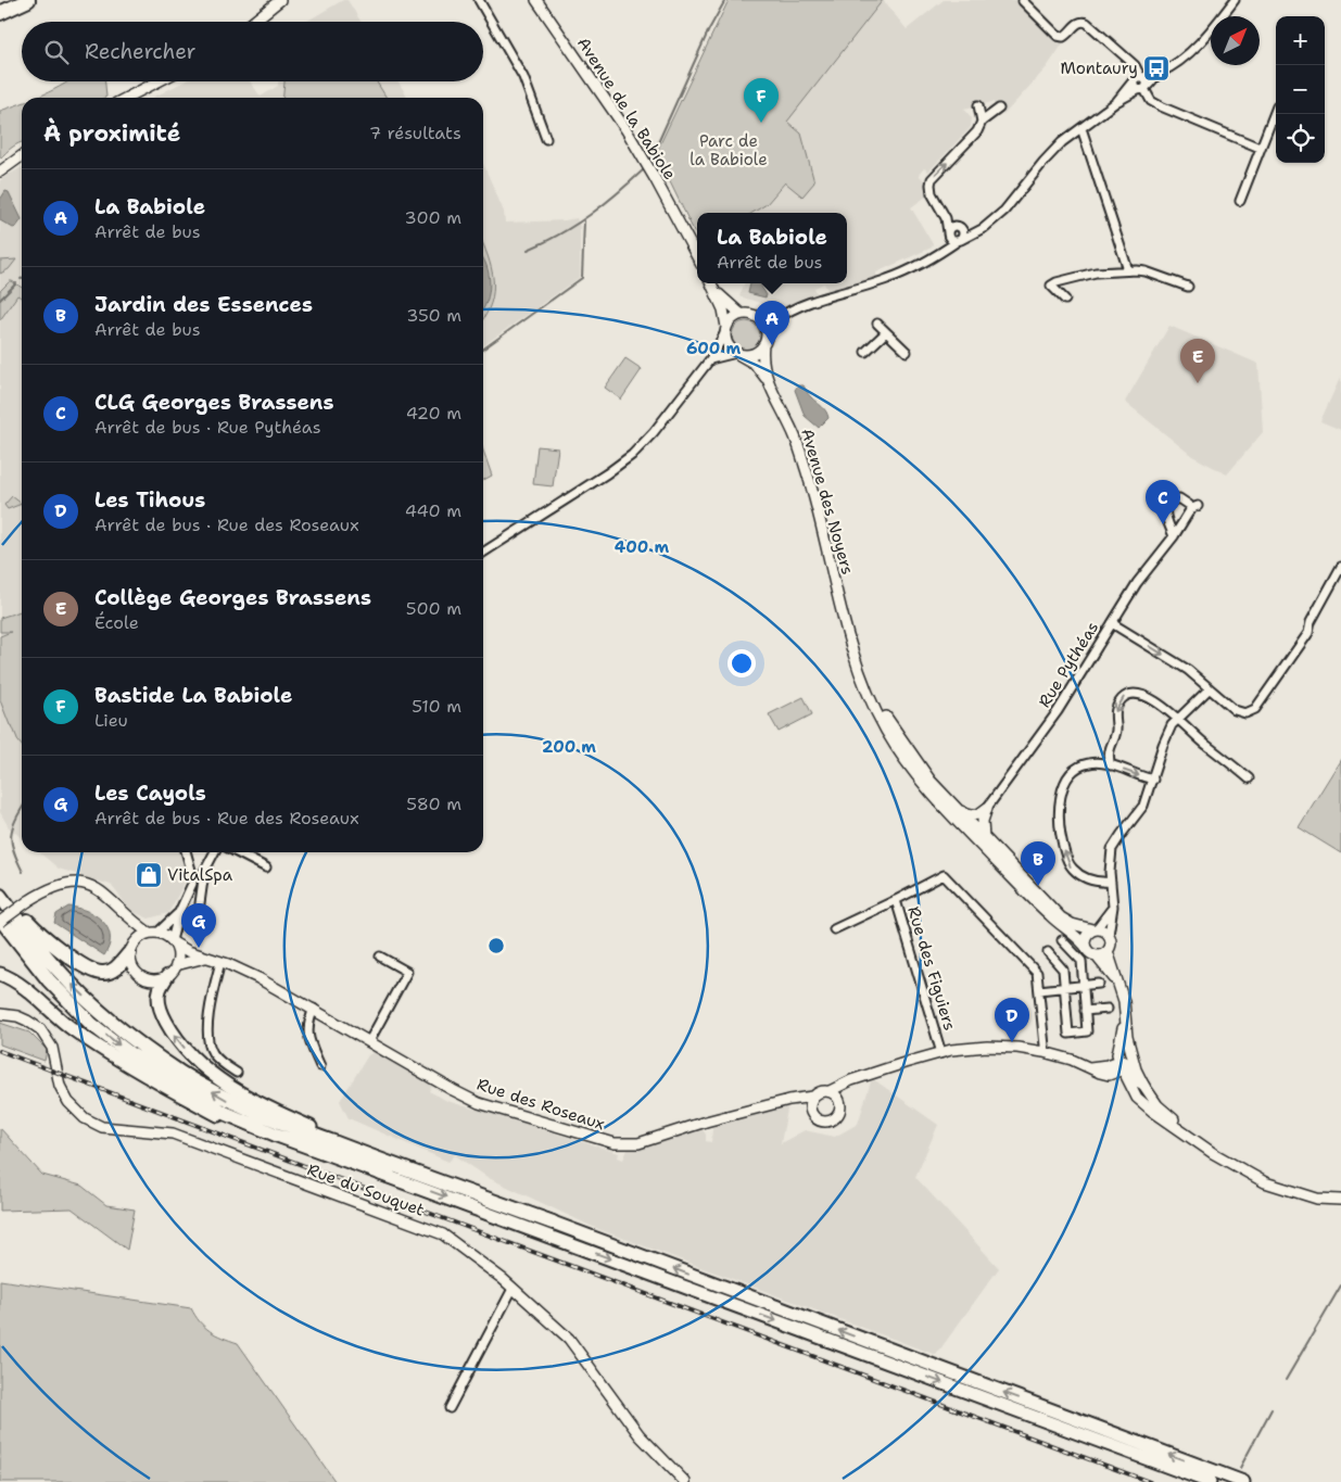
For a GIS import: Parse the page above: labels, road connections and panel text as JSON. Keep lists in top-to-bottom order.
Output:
{
  "streets": {
    "street": [
      "Avenue de la Babiole",
      "Avenue des Noyers",
      "Rue Pythéas",
      "Rue des Figuiers",
      "Rue des Roseaux",
      "Rue du Souquet"
    ]
  },
  "crossings": [
    ["Rue des Figuiers", "Rue des Roseaux"]
  ],
  "parks": ["Parc de la Babiole"],
  "places": {
    "bus stop": ["Montaury"],
    "shop": ["VitalSpa"]
  },
  "north": "top right",
  "page": {
    "map_buttons": ["+", "−"],
    "search": "Rechercher",
    "pins": [
      "F",
      "A",
      "E",
      "C",
      "B",
      "G",
      "D"
    ],
    "heading": ["À proximité", "7 résultats"],
    "list": [
      {
        "mark": "A",
        "name": "La Babiole",
        "note": "Arrêt de bus",
        "value": "300 m"
      },
      {
        "mark": "B",
        "name": "Jardin des Essences",
        "note": "Arrêt de bus",
        "value": "350 m"
      },
      {
        "mark": "C",
        "name": "CLG Georges Brassens",
        "note": "Arrêt de bus · Rue Pythéas",
        "value": "420 m"
      },
      {
        "mark": "D",
        "name": "Les Tihous",
        "note": "Arrêt de bus · Rue des Roseaux",
        "value": "440 m"
      },
      {
        "mark": "E",
        "name": "Collège Georges Brassens",
        "note": "École",
        "value": "500 m"
      },
      {
        "mark": "F",
        "name": "Bastide La Babiole",
        "note": "Lieu",
        "value": "510 m"
      },
      {
        "mark": "G",
        "name": "Les Cayols",
        "note": "Arrêt de bus · Rue des Roseaux",
        "value": "580 m"
      }
    ],
    "popup": ["La Babiole", "Arrêt de bus"]
  },
  "rings": ["600 m", "400 m", "200 m"]
}
